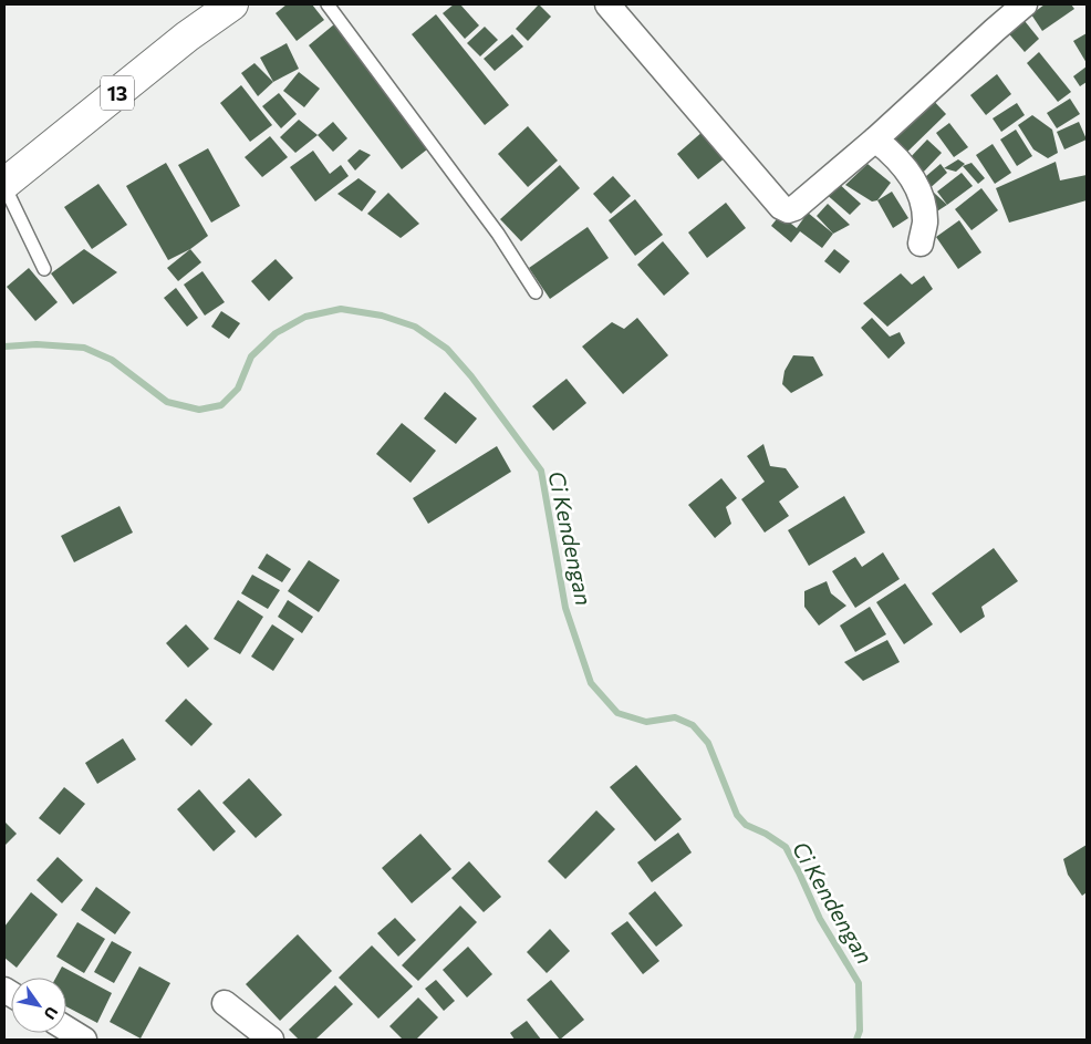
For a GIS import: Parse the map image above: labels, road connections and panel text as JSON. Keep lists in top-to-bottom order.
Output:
{
  "streets": {
    "highway": ["13"]
  },
  "water": ["Ci Kendengan"],
  "north": "bottom right"
}
